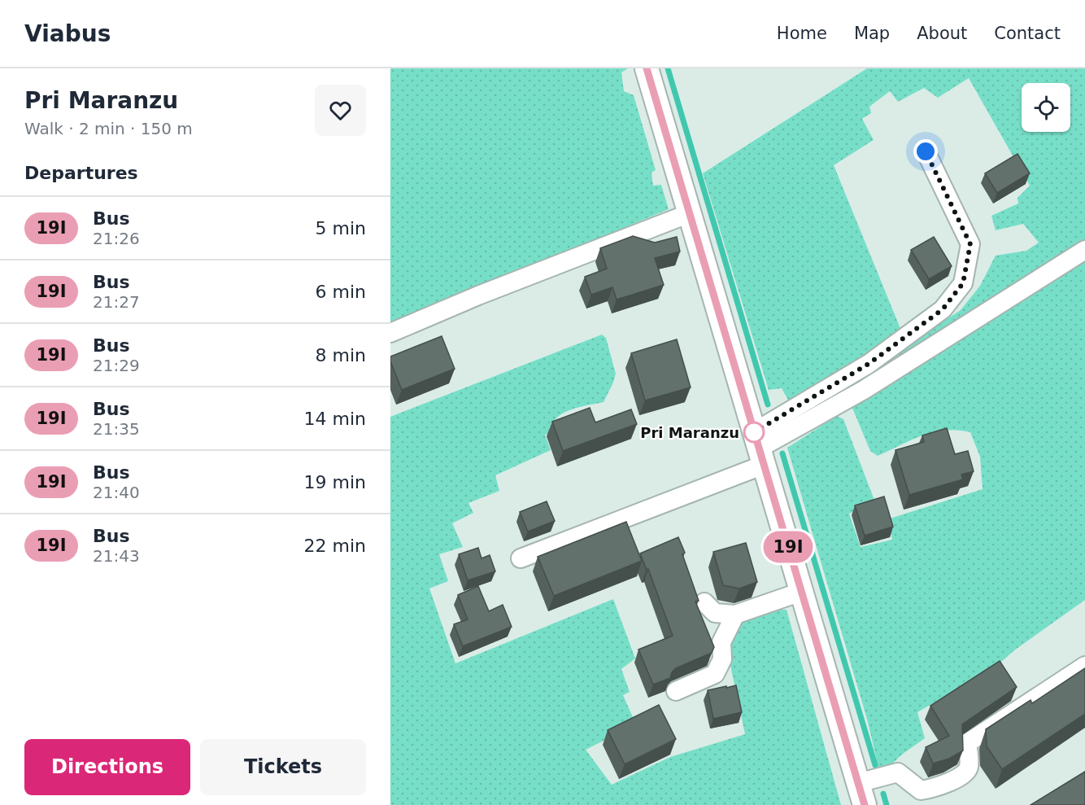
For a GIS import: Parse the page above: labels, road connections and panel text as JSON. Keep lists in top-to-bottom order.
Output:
{
  "places": ["Pri Maranzu"],
  "lines": ["bus line 19I"],
  "page": {
    "header": "Viabus",
    "nav": [
      "Home",
      "Map",
      "About",
      "Contact"
    ],
    "heading": [
      ["Pri Maranzu", "Walk · 2 min · 150 m"],
      "Departures"
    ],
    "on_map": "19I",
    "list": [
      {
        "mark": "19I",
        "name": "Bus",
        "note": "21:26",
        "value": "5 min"
      },
      {
        "mark": "19I",
        "name": "Bus",
        "note": "21:27",
        "value": "6 min"
      },
      {
        "mark": "19I",
        "name": "Bus",
        "note": "21:29",
        "value": "8 min"
      },
      {
        "mark": "19I",
        "name": "Bus",
        "note": "21:35",
        "value": "14 min"
      },
      {
        "mark": "19I",
        "name": "Bus",
        "note": "21:40",
        "value": "19 min"
      },
      {
        "mark": "19I",
        "name": "Bus",
        "note": "21:43",
        "value": "22 min"
      }
    ],
    "buttons": ["Directions", "Tickets"]
  }
}
